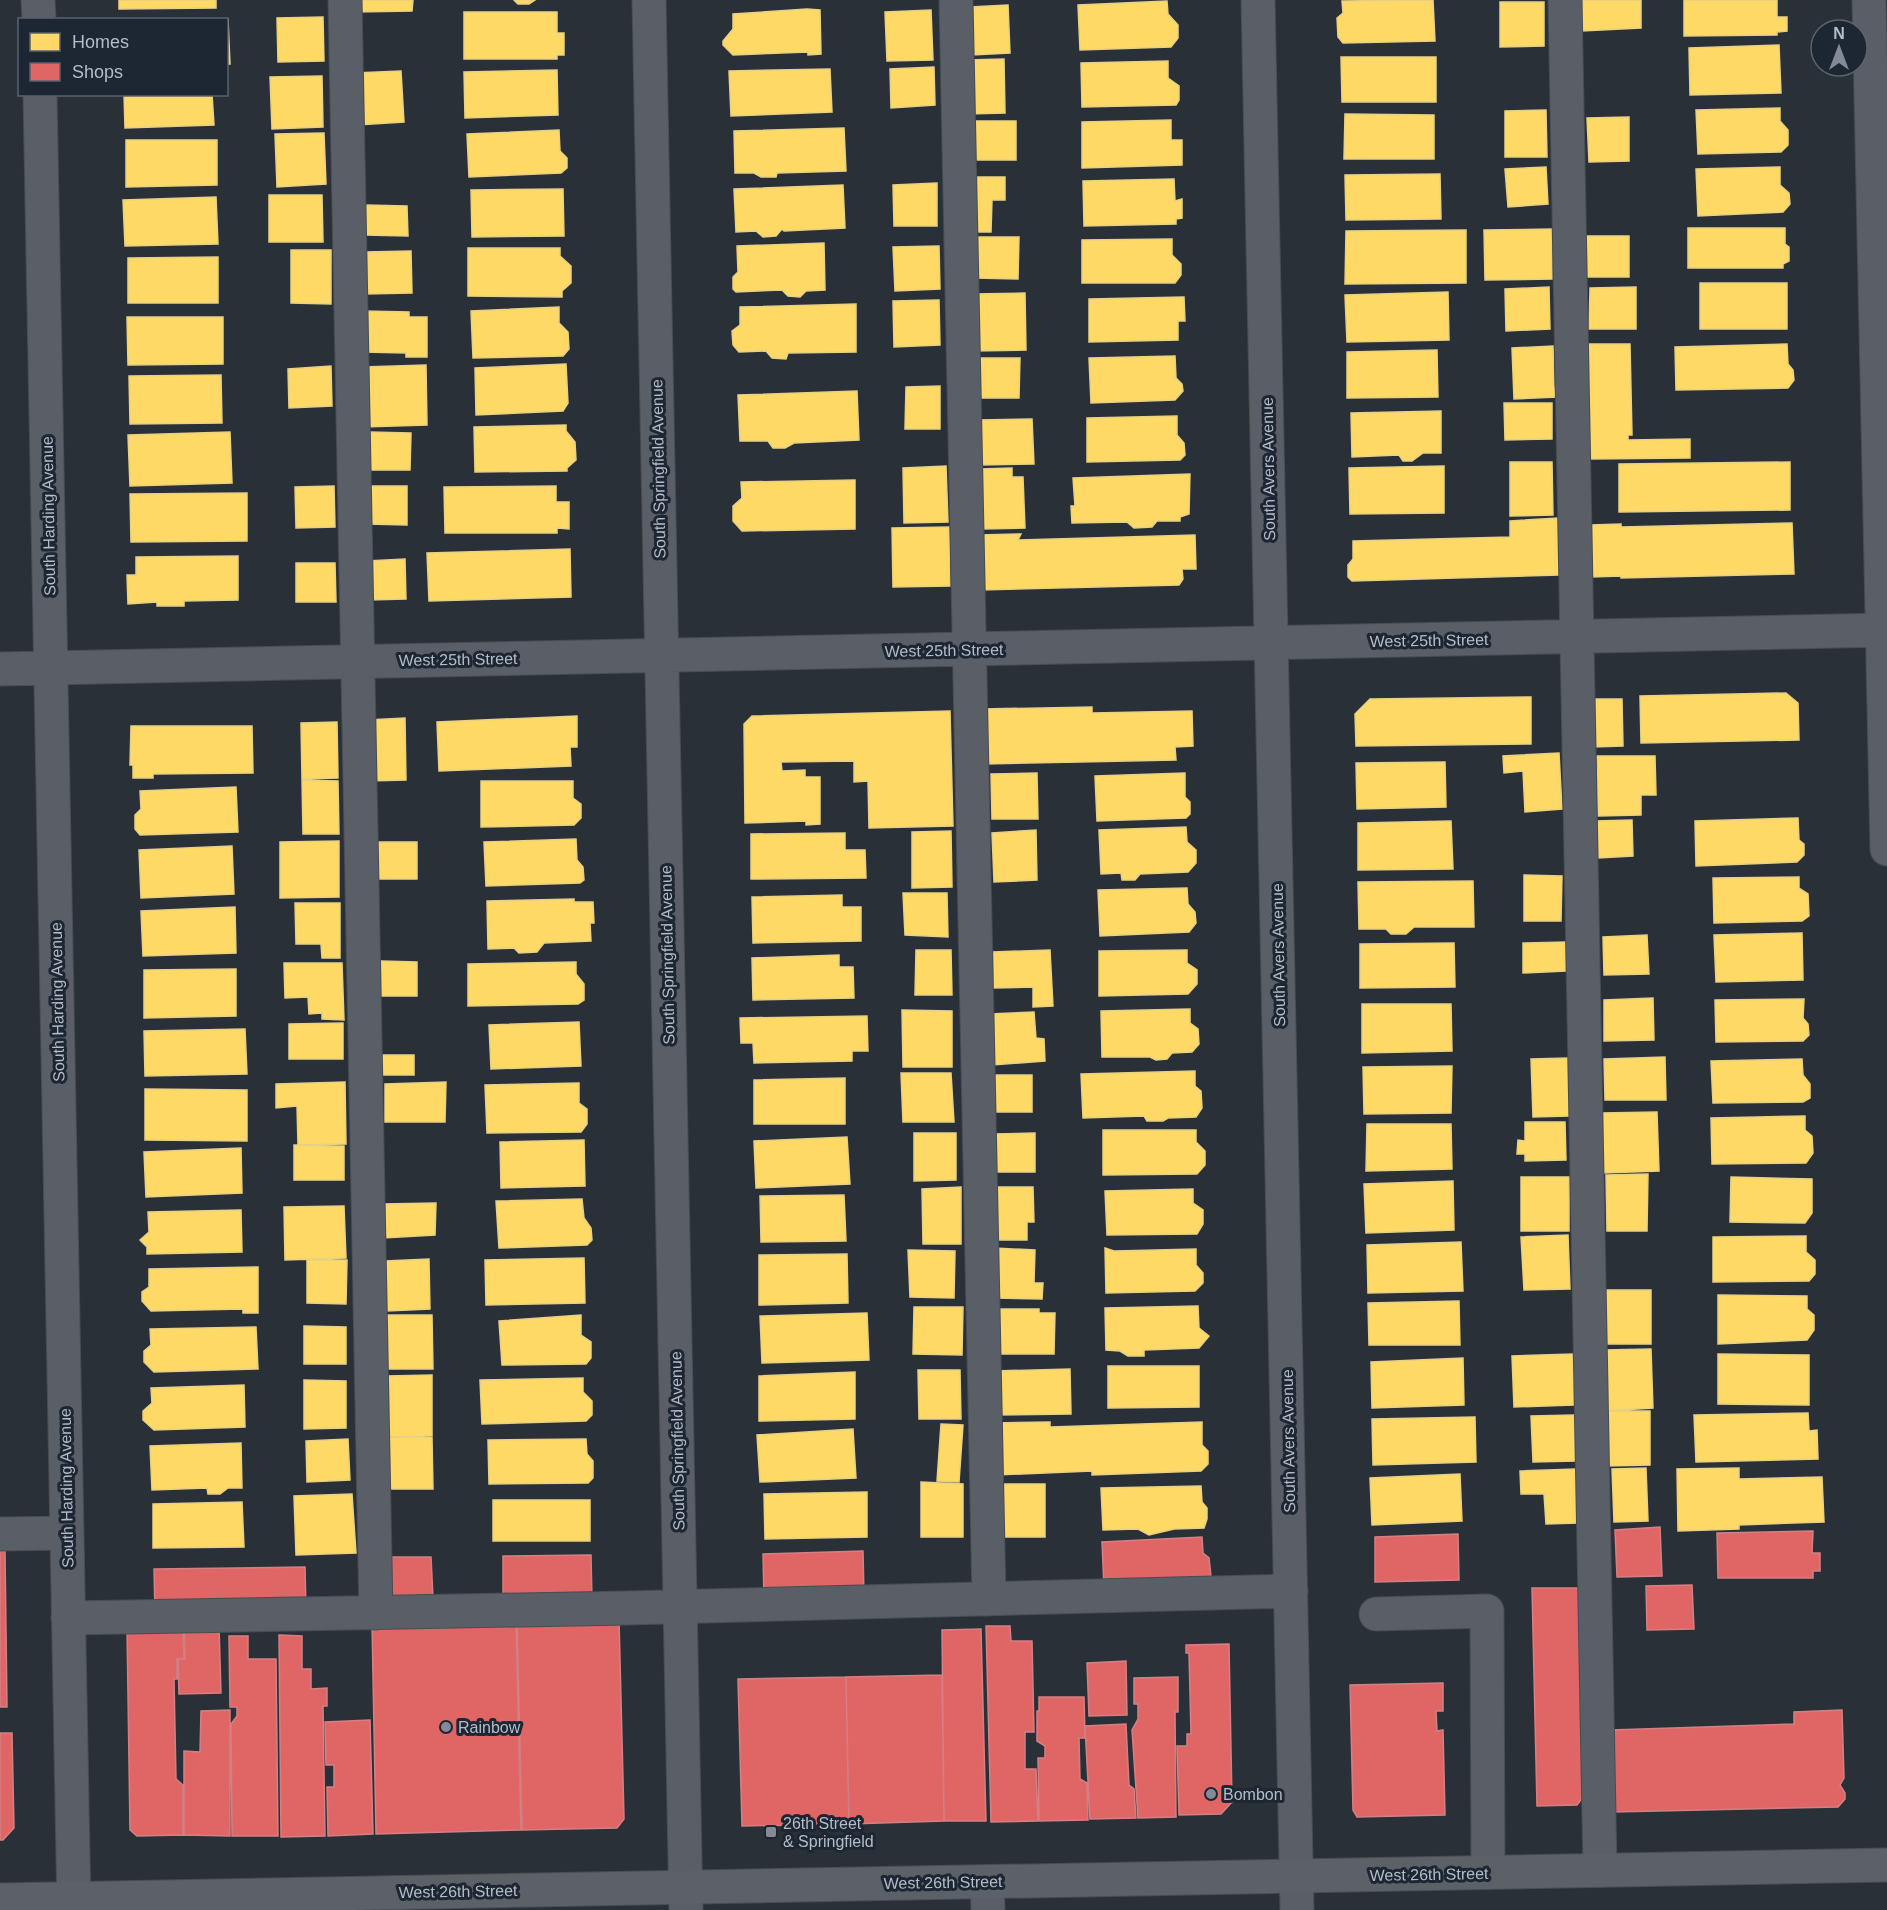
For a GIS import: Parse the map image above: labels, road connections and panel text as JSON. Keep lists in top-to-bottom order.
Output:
{
  "streets": {
    "main road": ["West 26th Street"],
    "street": [
      "South Springfield Avenue",
      "South Avers Avenue",
      "South Harding Avenue",
      "West 25th Street"
    ]
  },
  "crossings": [
    ["South Springfield Avenue", "West 25th Street"],
    ["South Springfield Avenue", "West 26th Street"],
    ["South Avers Avenue", "West 25th Street"],
    ["South Avers Avenue", "West 26th Street"],
    ["South Harding Avenue", "West 25th Street"],
    ["South Harding Avenue", "West 26th Street"]
  ],
  "places": {
    "other": ["Rainbow", "Bombon"],
    "transit": ["26th Street & Springfield"]
  },
  "legend": ["Homes", "Shops"],
  "north": "top"
}
